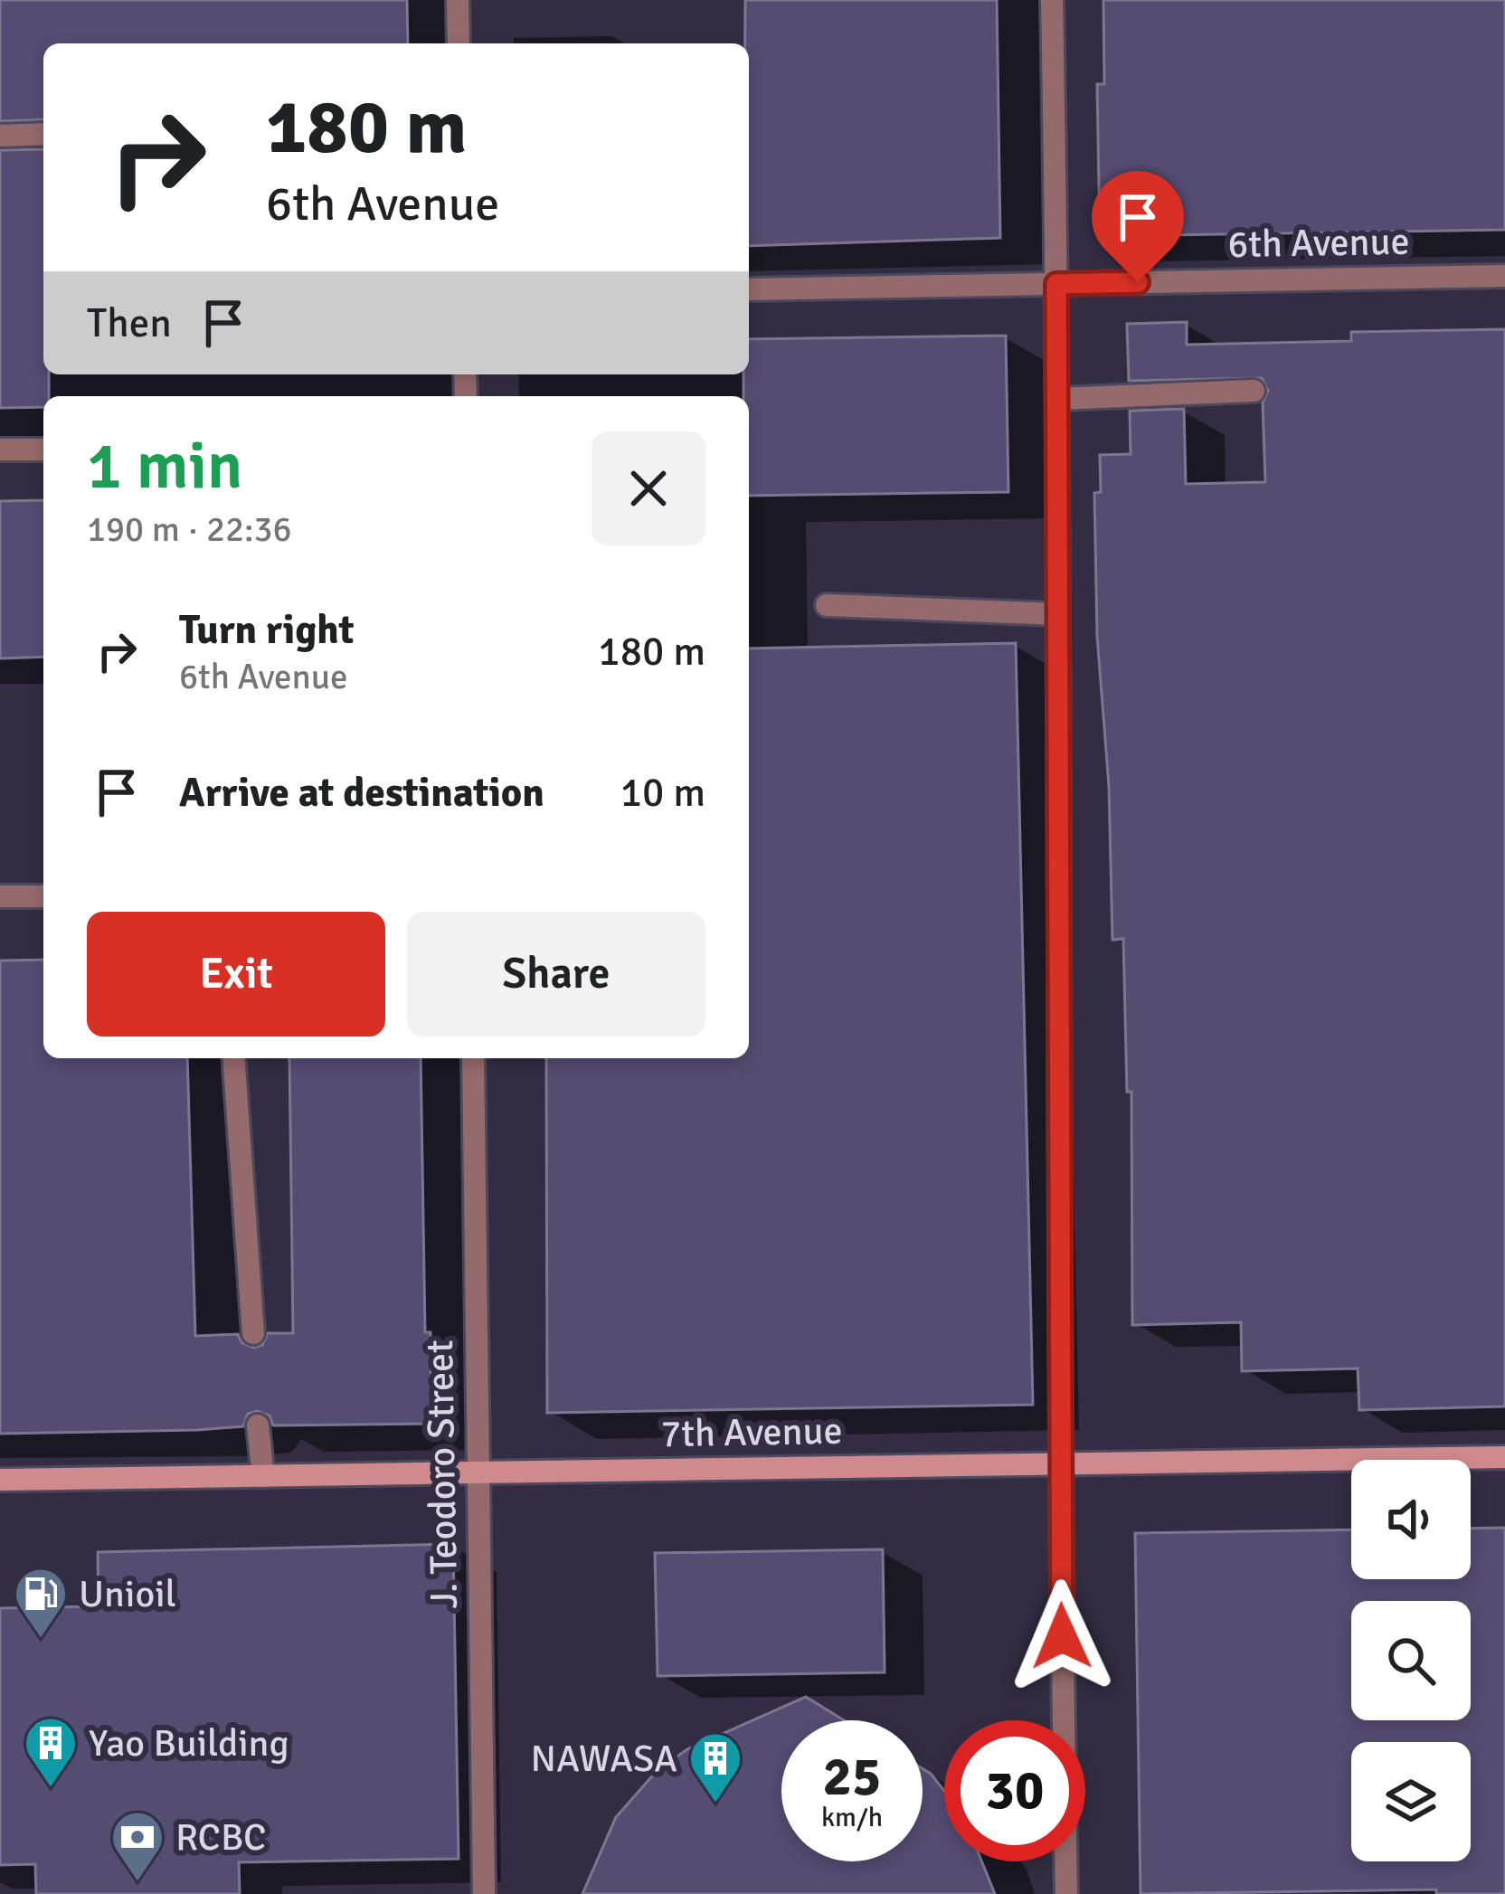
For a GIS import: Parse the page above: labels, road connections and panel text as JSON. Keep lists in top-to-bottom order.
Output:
{
  "streets": {
    "street": ["6th Avenue", "7th Avenue", "J. Teodoro Street"]
  },
  "crossings": [
    ["7th Avenue", "J. Teodoro Street"]
  ],
  "places": {
    "fuel station": ["Unioil"],
    "building": ["Yao Building", "NAWASA"],
    "bank": ["RCBC"]
  },
  "page": {
    "turn": ["180 m", "6th Avenue"],
    "then": "Then",
    "heading": ["1 min", "190 m · 22:36"],
    "list": [
      {
        "name": "Turn right",
        "note": "6th Avenue",
        "value": "180 m"
      },
      {
        "name": "Arrive at destination",
        "value": "10 m"
      }
    ],
    "buttons": ["Exit", "Share"],
    "speed": "25 km/h",
    "limit": "30"
  }
}
